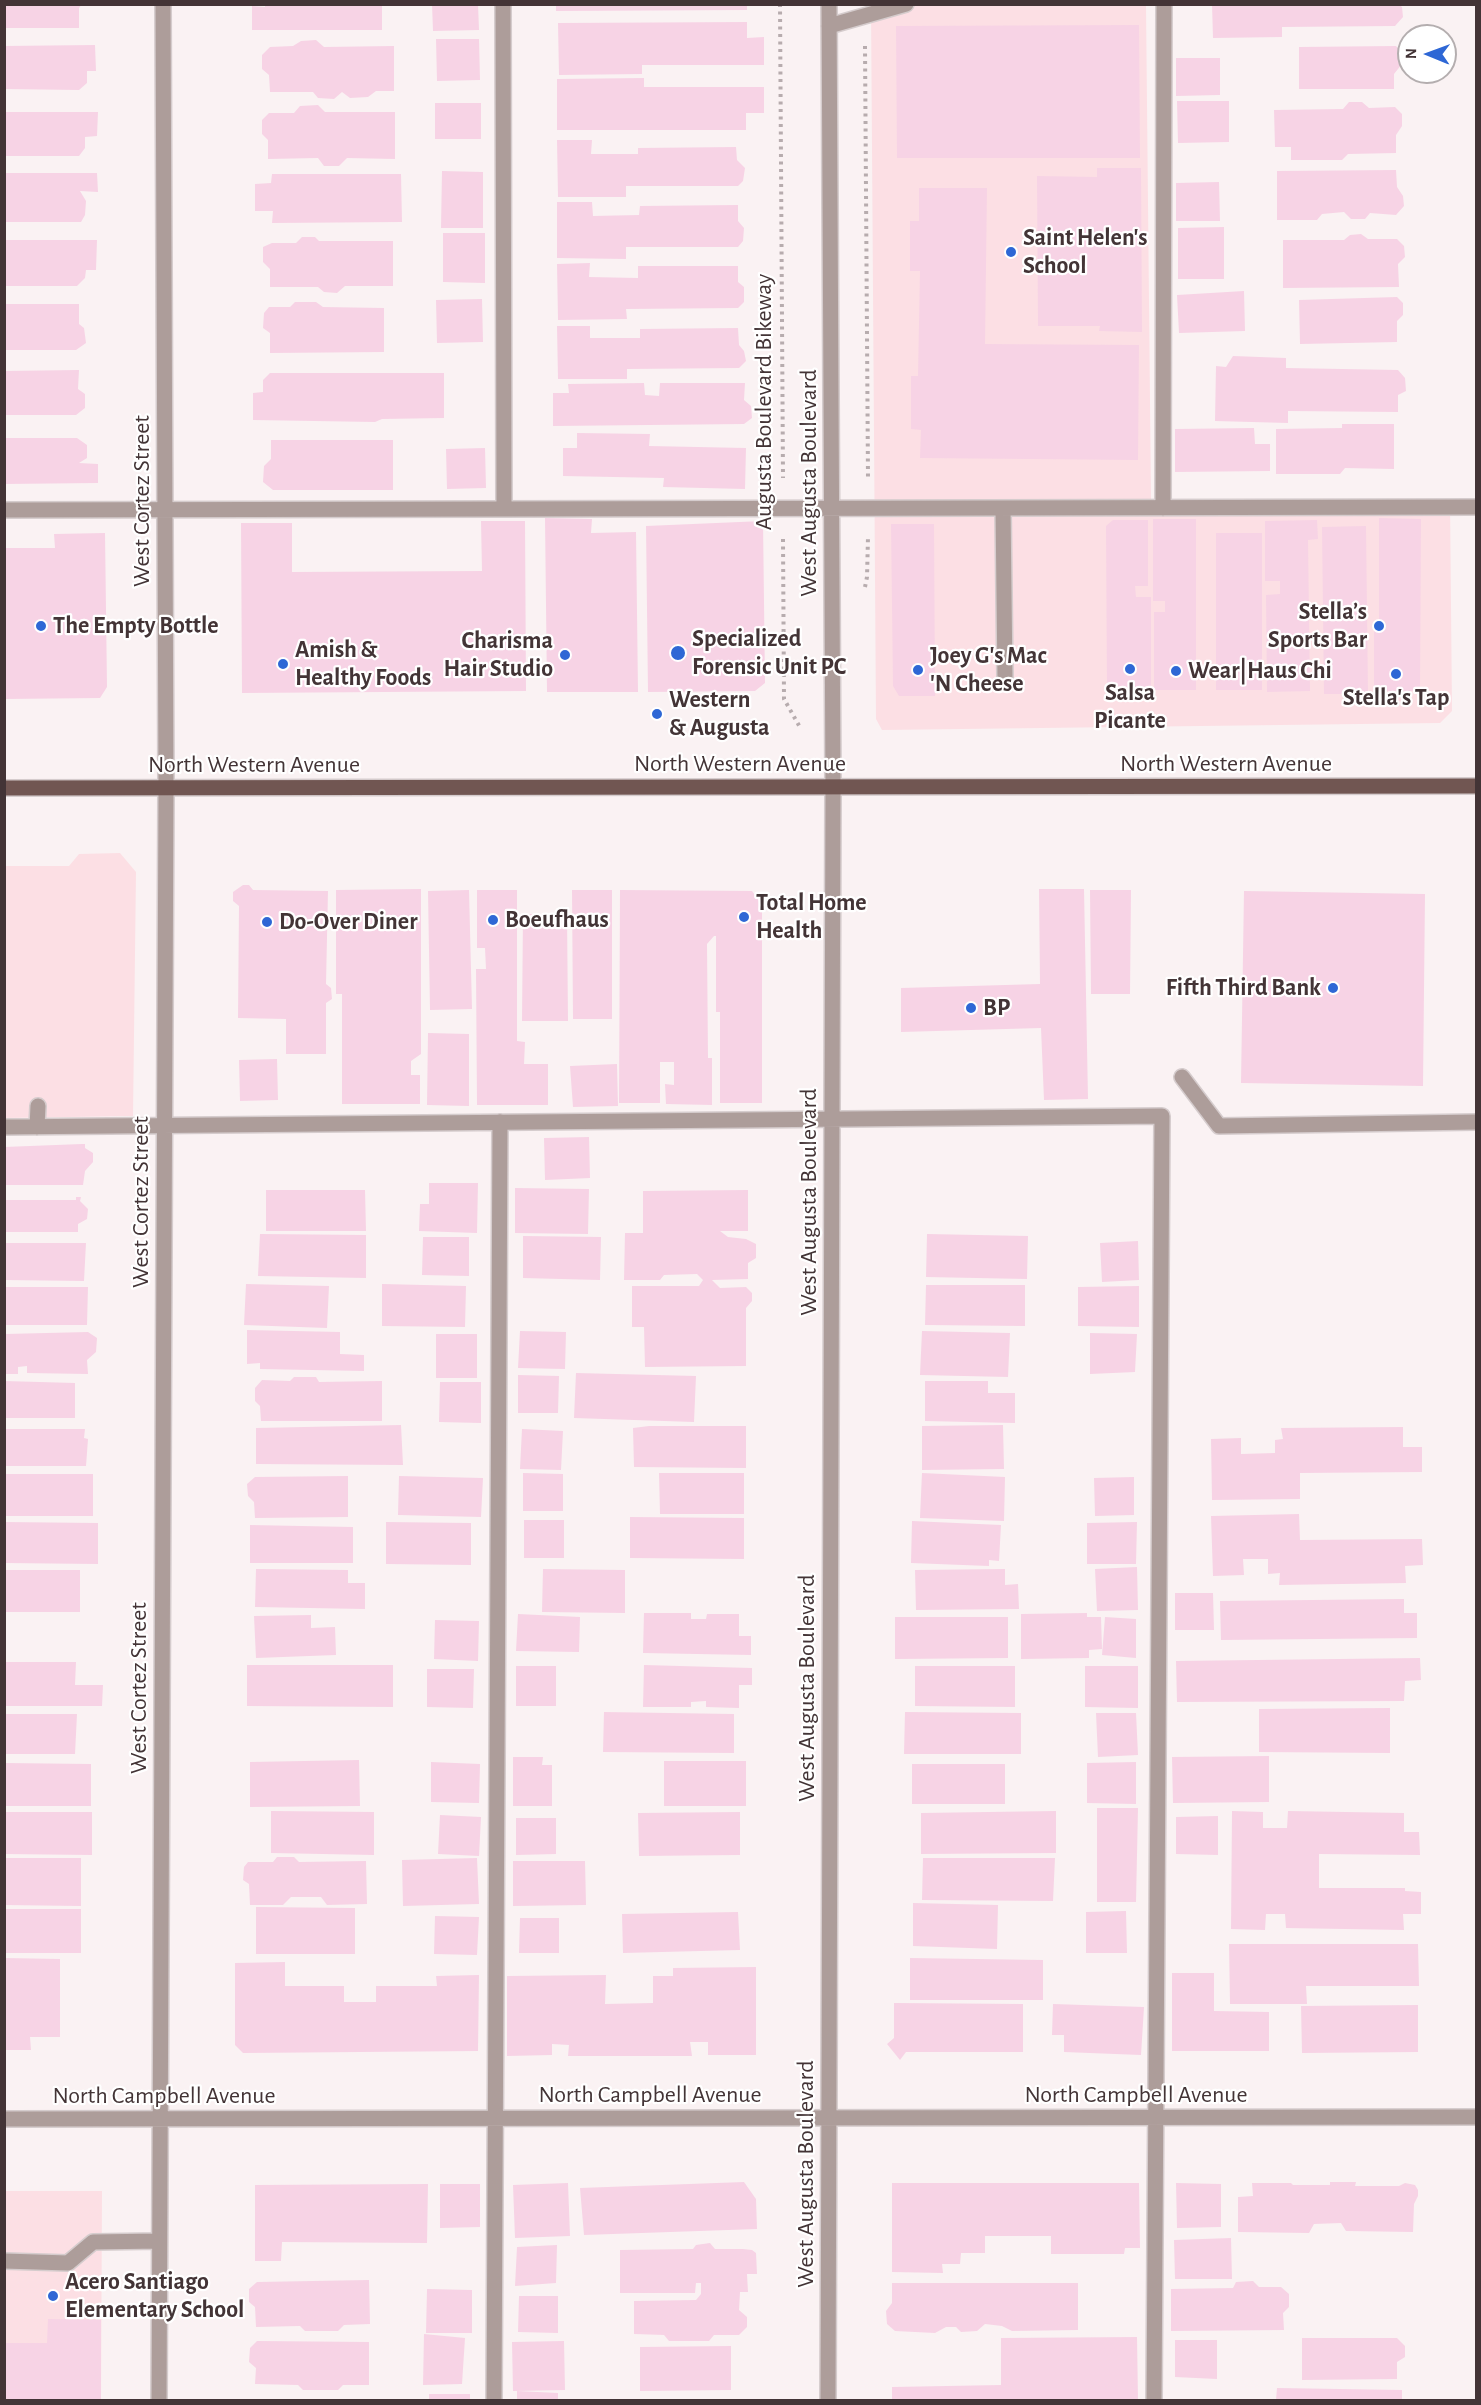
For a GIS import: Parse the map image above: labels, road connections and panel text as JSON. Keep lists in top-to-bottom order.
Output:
{
  "streets": {
    "main road": ["North Western Avenue"],
    "street": ["West Augusta Boulevard", "West Cortez Street", "North Campbell Avenue"],
    "path": ["Augusta Boulevard Bikeway"]
  },
  "crossings": [
    ["West Augusta Boulevard", "North Western Avenue"],
    ["West Augusta Boulevard", "North Campbell Avenue"],
    ["West Cortez Street", "North Western Avenue"],
    ["West Cortez Street", "North Campbell Avenue"]
  ],
  "places": [
    "Saint Helen's School",
    "The Empty Bottle",
    "Stella’s Sports Bar",
    "Specialized Forensic Unit PC",
    "Charisma Hair Studio",
    "Amish & Healthy Foods",
    "Salsa Picante",
    "Joey G's Mac 'N Cheese",
    "Wear|Haus Chi",
    "Stella's Tap",
    "Western & Augusta",
    "Total Home Health",
    "Boeufhaus",
    "Do-Over Diner",
    "Fifth Third Bank",
    "BP",
    "Acero Santiago Elementary School"
  ],
  "north": "left"
}
